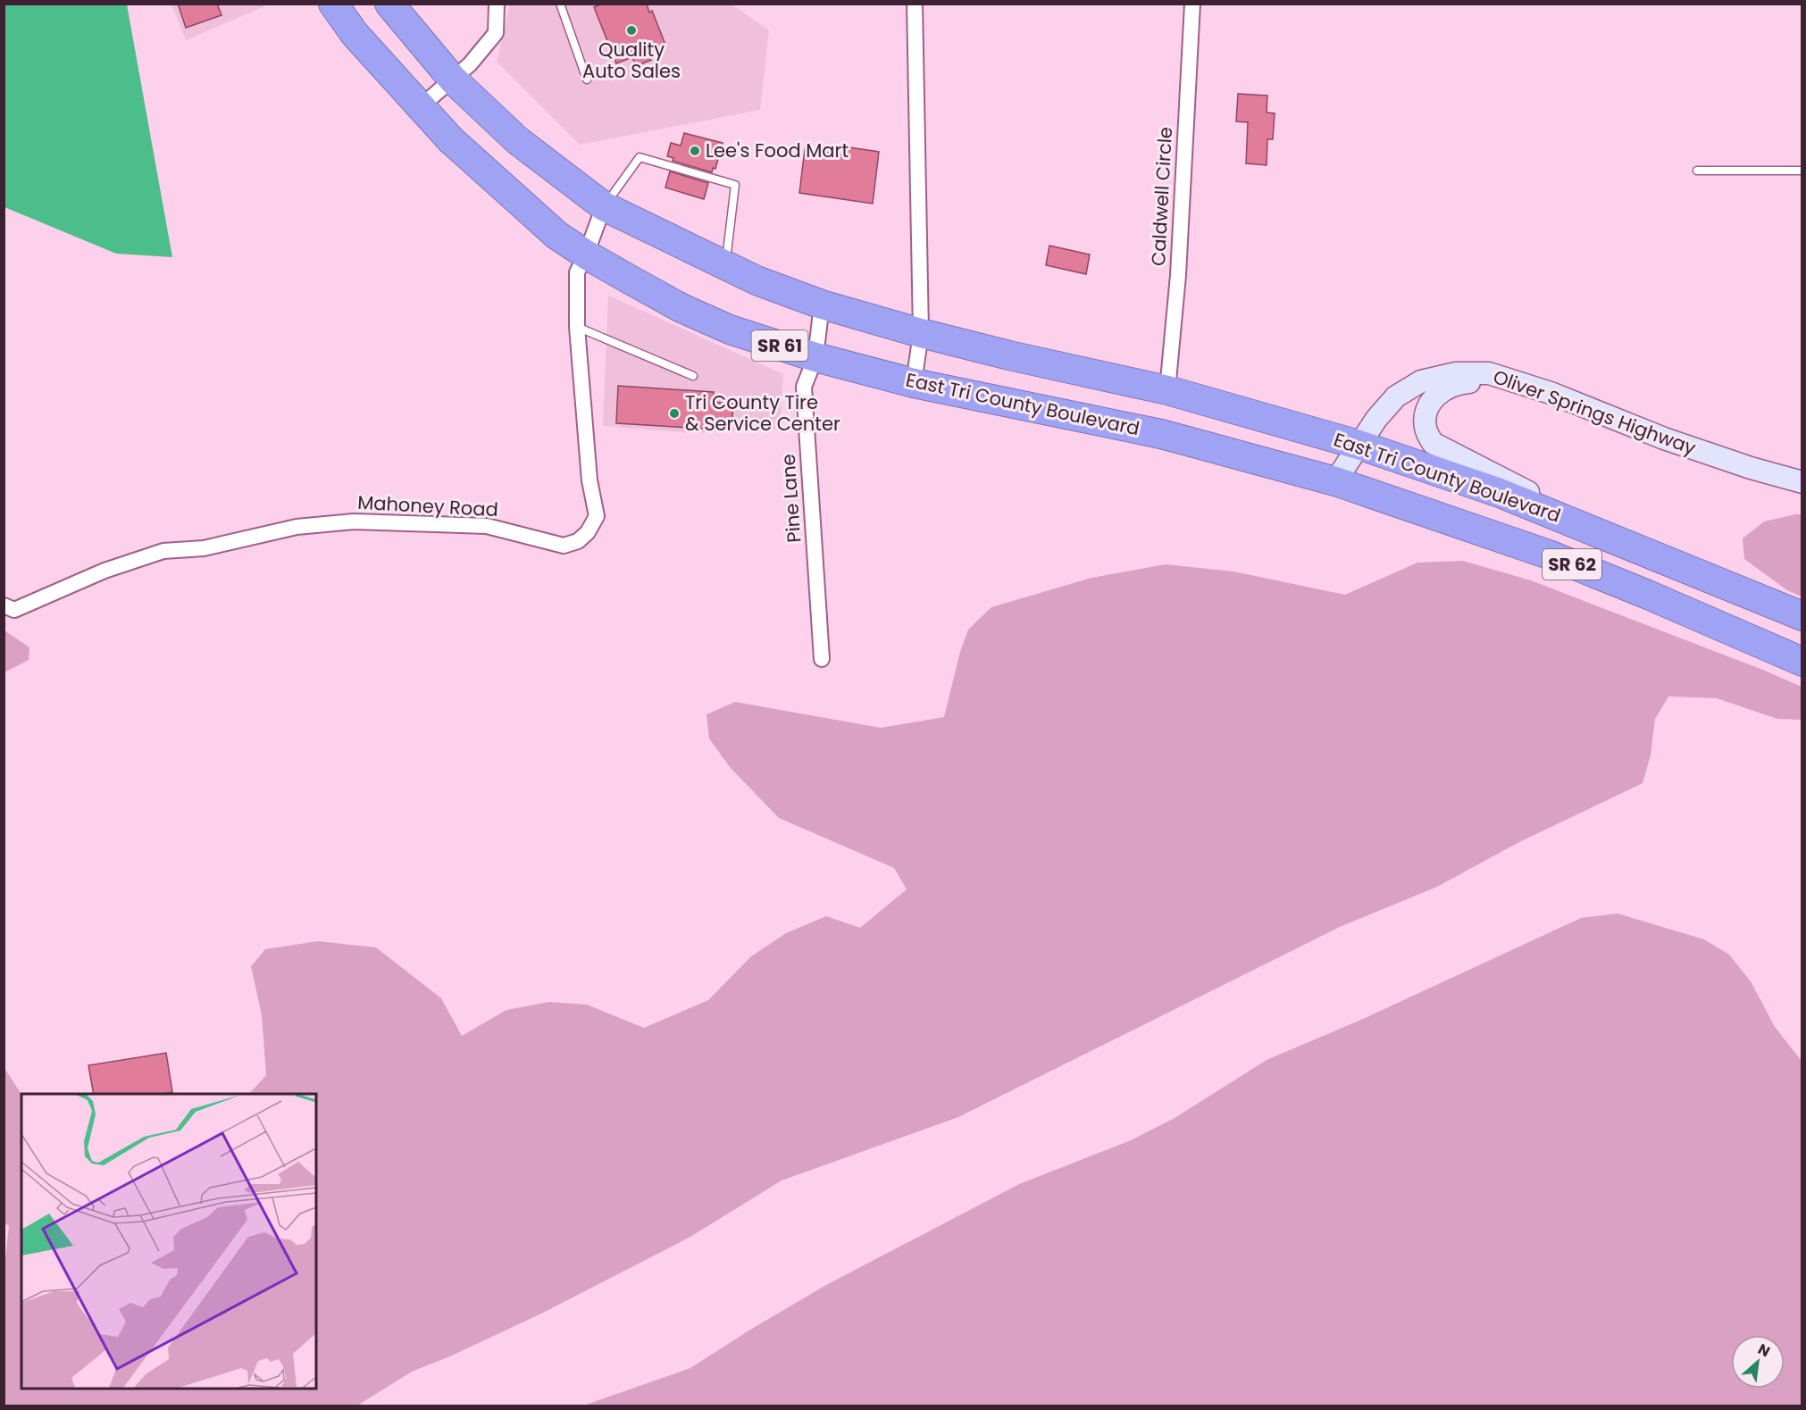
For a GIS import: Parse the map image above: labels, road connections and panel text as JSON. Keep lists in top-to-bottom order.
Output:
{
  "streets": {
    "highway": ["SR 61", "East Tri County Boulevard", "SR 62"],
    "main road": ["Oliver Springs Highway"],
    "street": ["Caldwell Circle", "Pine Lane", "Mahoney Road"]
  },
  "crossings": [
    ["Caldwell Circle", "East Tri County Boulevard"],
    ["East Tri County Boulevard", "Oliver Springs Highway"],
    ["East Tri County Boulevard", "Pine Lane"],
    ["East Tri County Boulevard", "Mahoney Road"]
  ],
  "places": ["Quality Auto Sales", "Lee's Food Mart", "Tri County Tire & Service Center"],
  "north": "top right"
}
